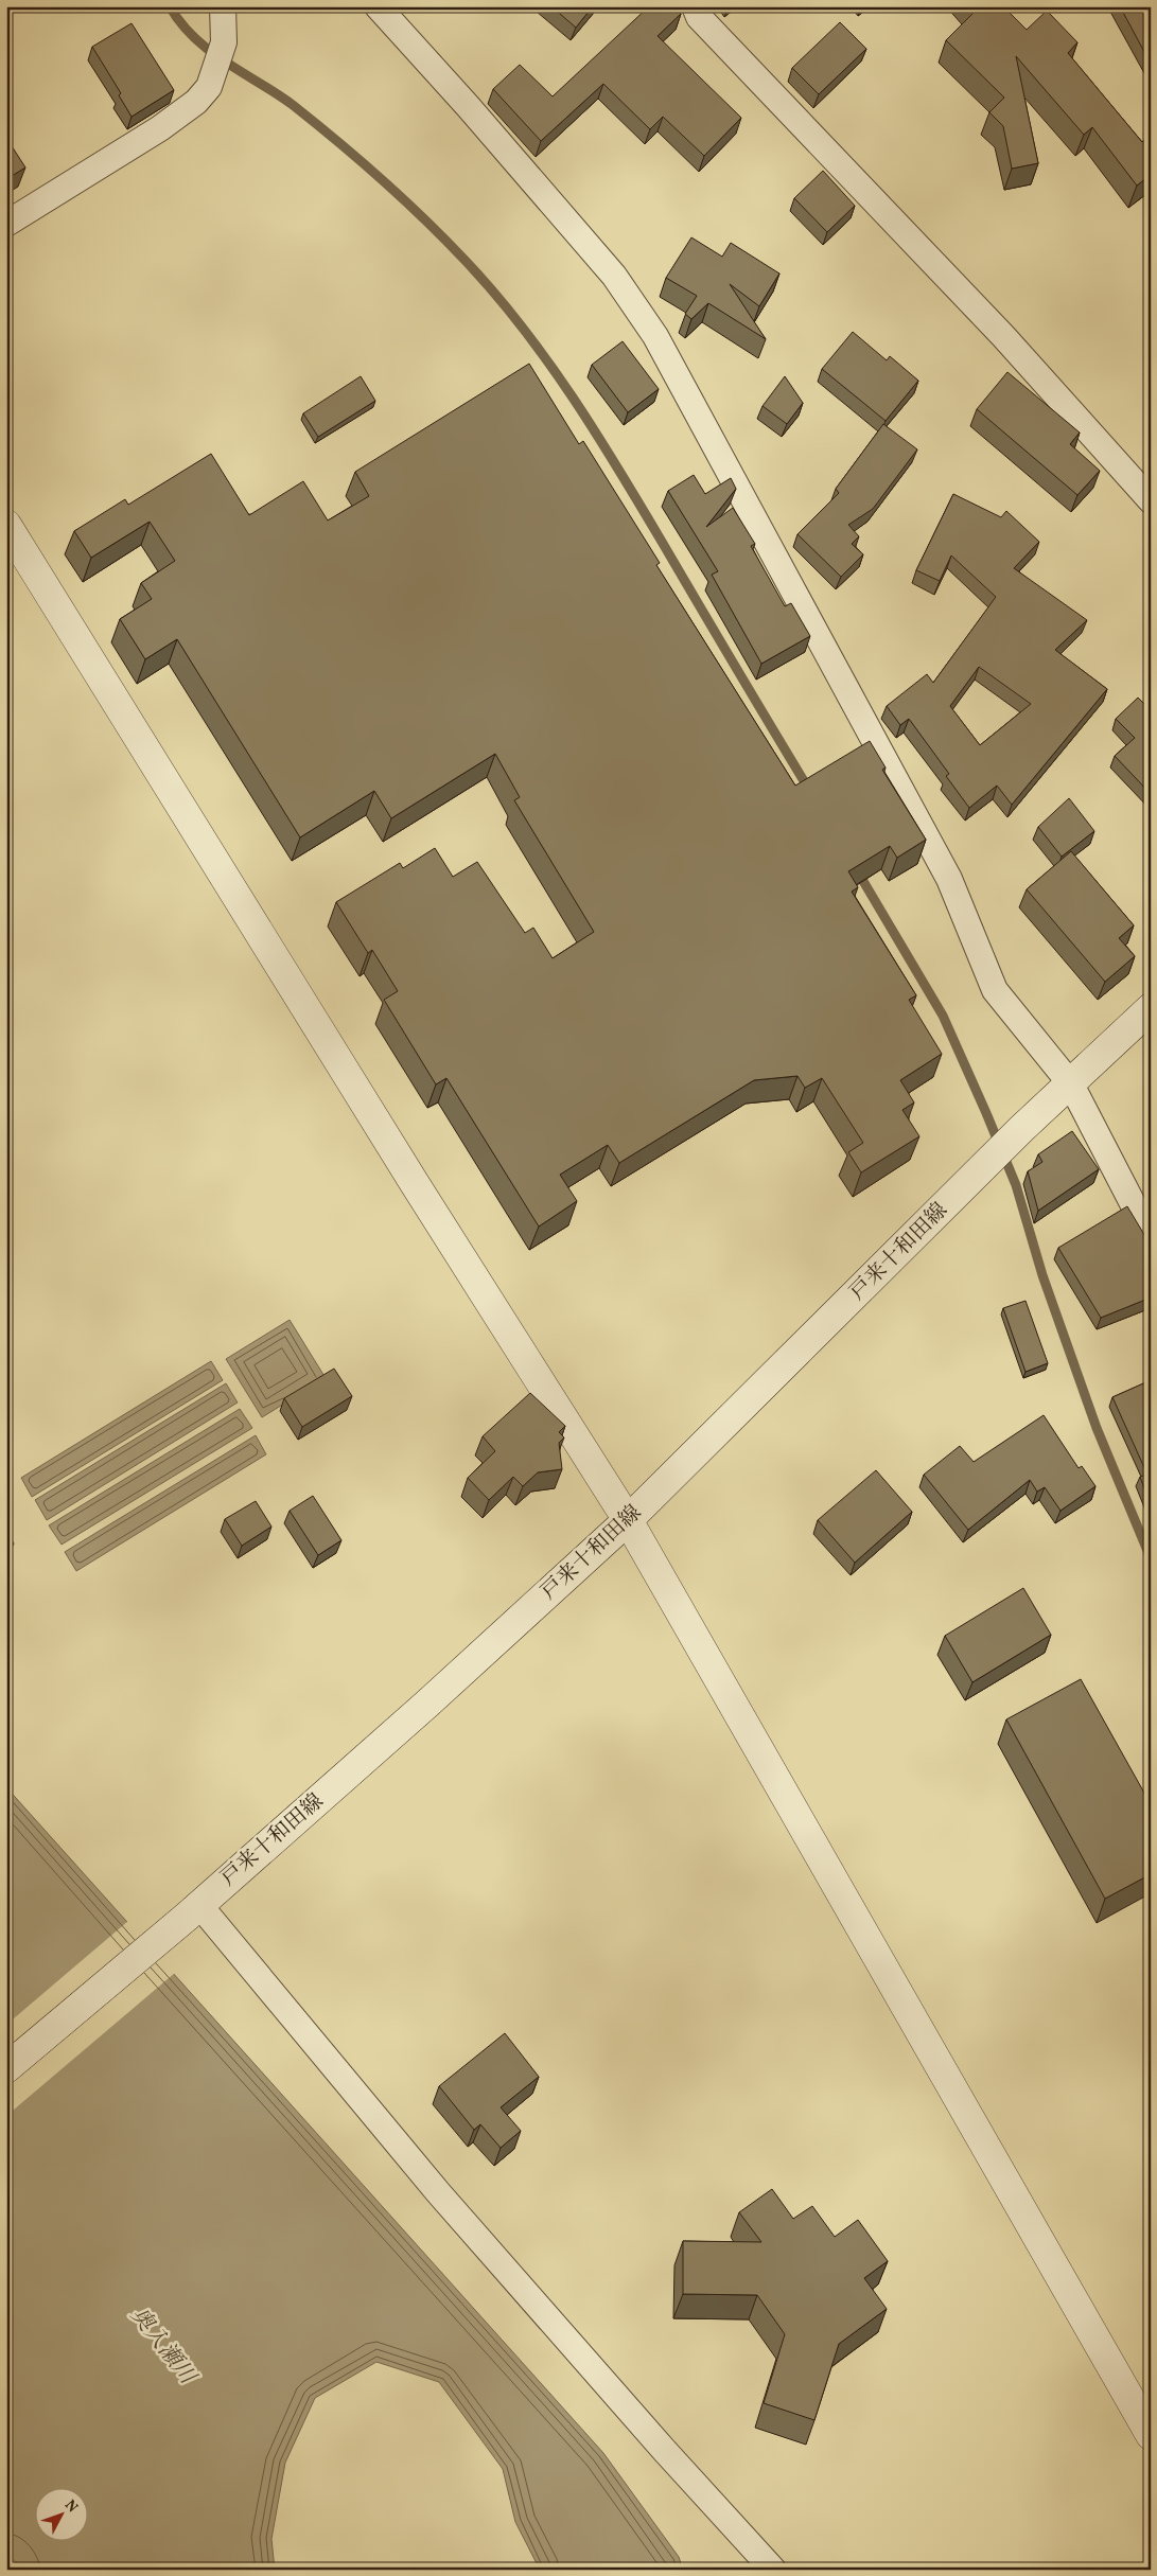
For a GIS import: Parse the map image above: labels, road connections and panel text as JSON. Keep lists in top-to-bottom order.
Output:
{
  "streets": {
    "street": ["戸来十和田線"]
  },
  "water": ["奥入瀬川"],
  "north": "top right"
}
